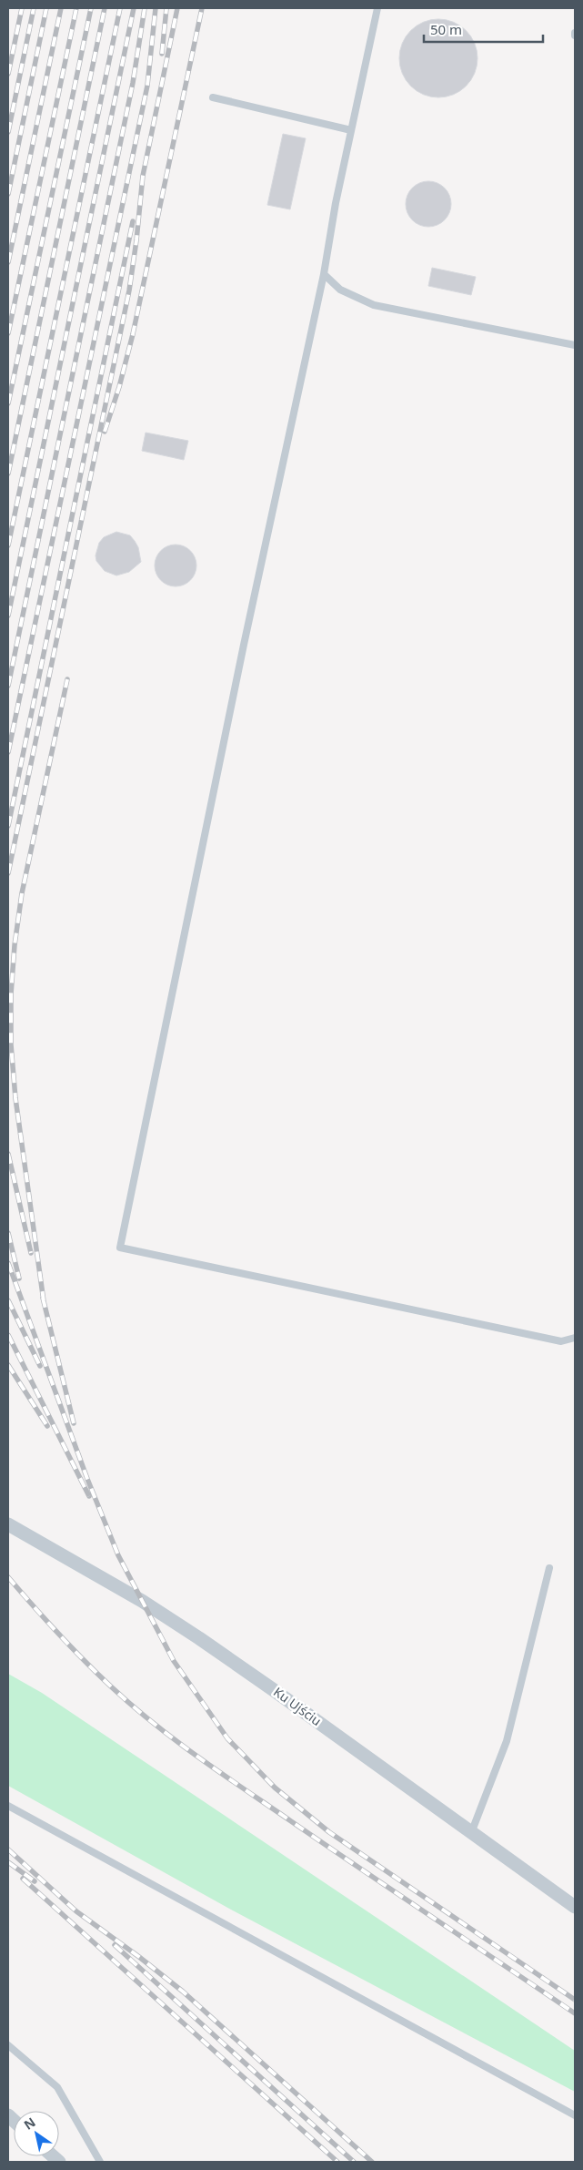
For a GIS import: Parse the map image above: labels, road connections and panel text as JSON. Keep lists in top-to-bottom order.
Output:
{
  "streets": {
    "street": ["Ku Ujściu"]
  },
  "scale_bar": "50 m",
  "north": "top left"
}
